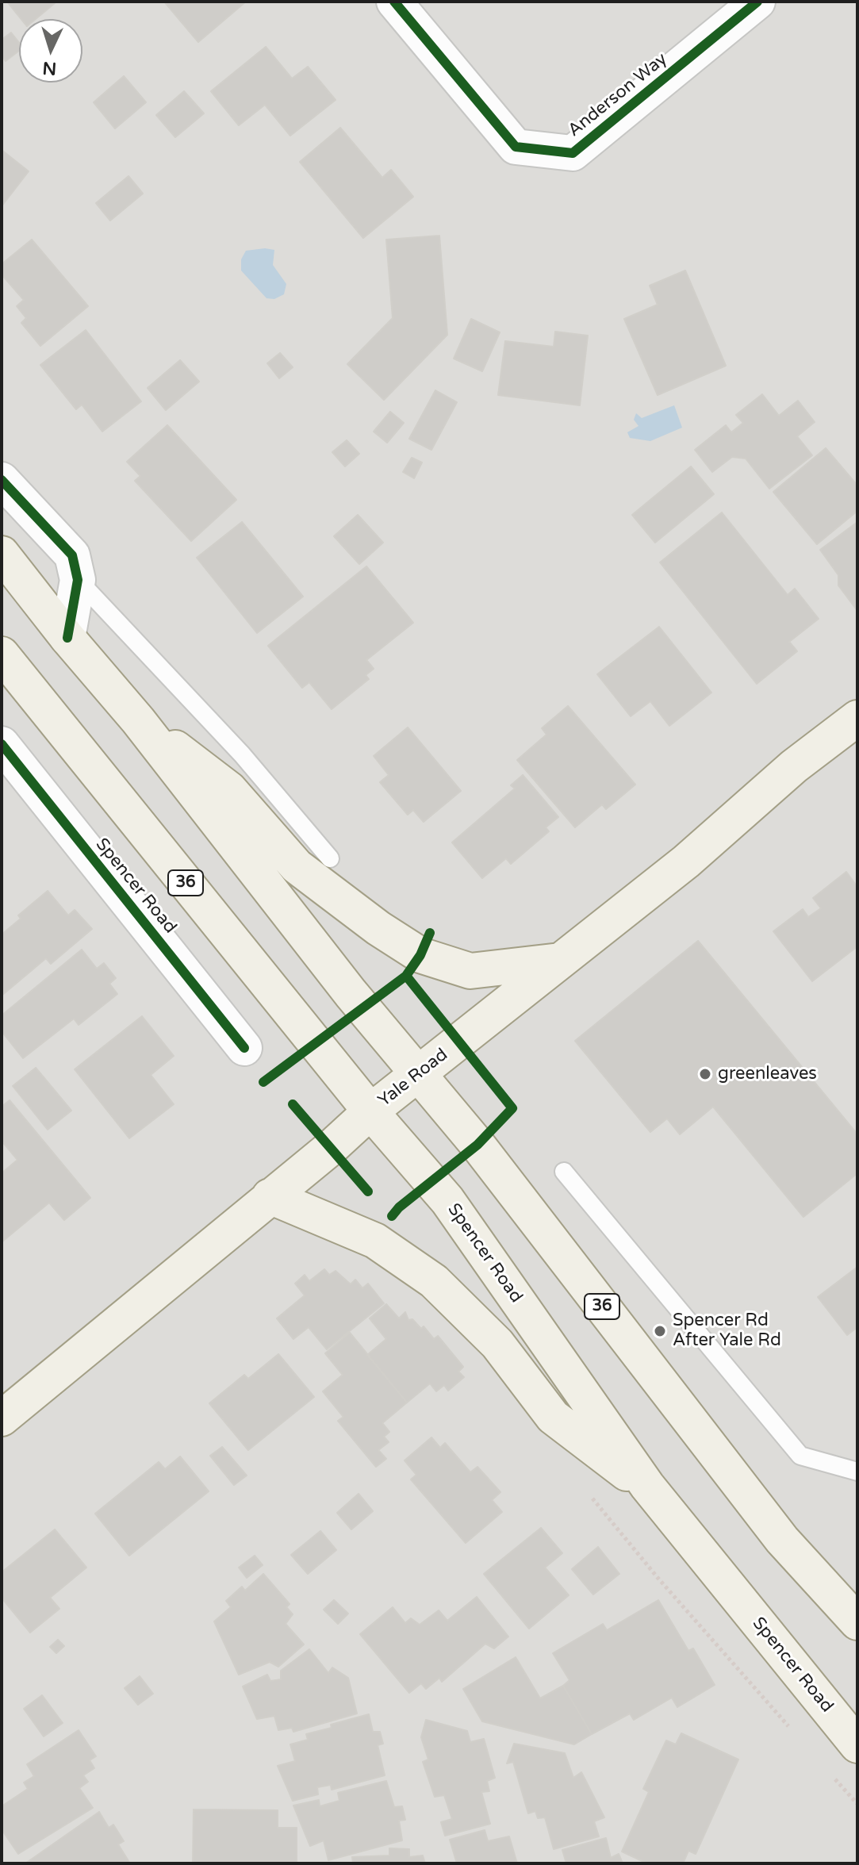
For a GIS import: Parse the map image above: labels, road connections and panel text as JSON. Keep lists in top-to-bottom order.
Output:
{
  "streets": {
    "main road": ["36", "Spencer Road", "Yale Road"],
    "street": ["Anderson Way"]
  },
  "crossings": [
    ["36", "Yale Road"],
    ["Spencer Road", "Yale Road"]
  ],
  "places": ["greenleaves", "Spencer Rd After Yale Rd"],
  "north": "bottom"
}
